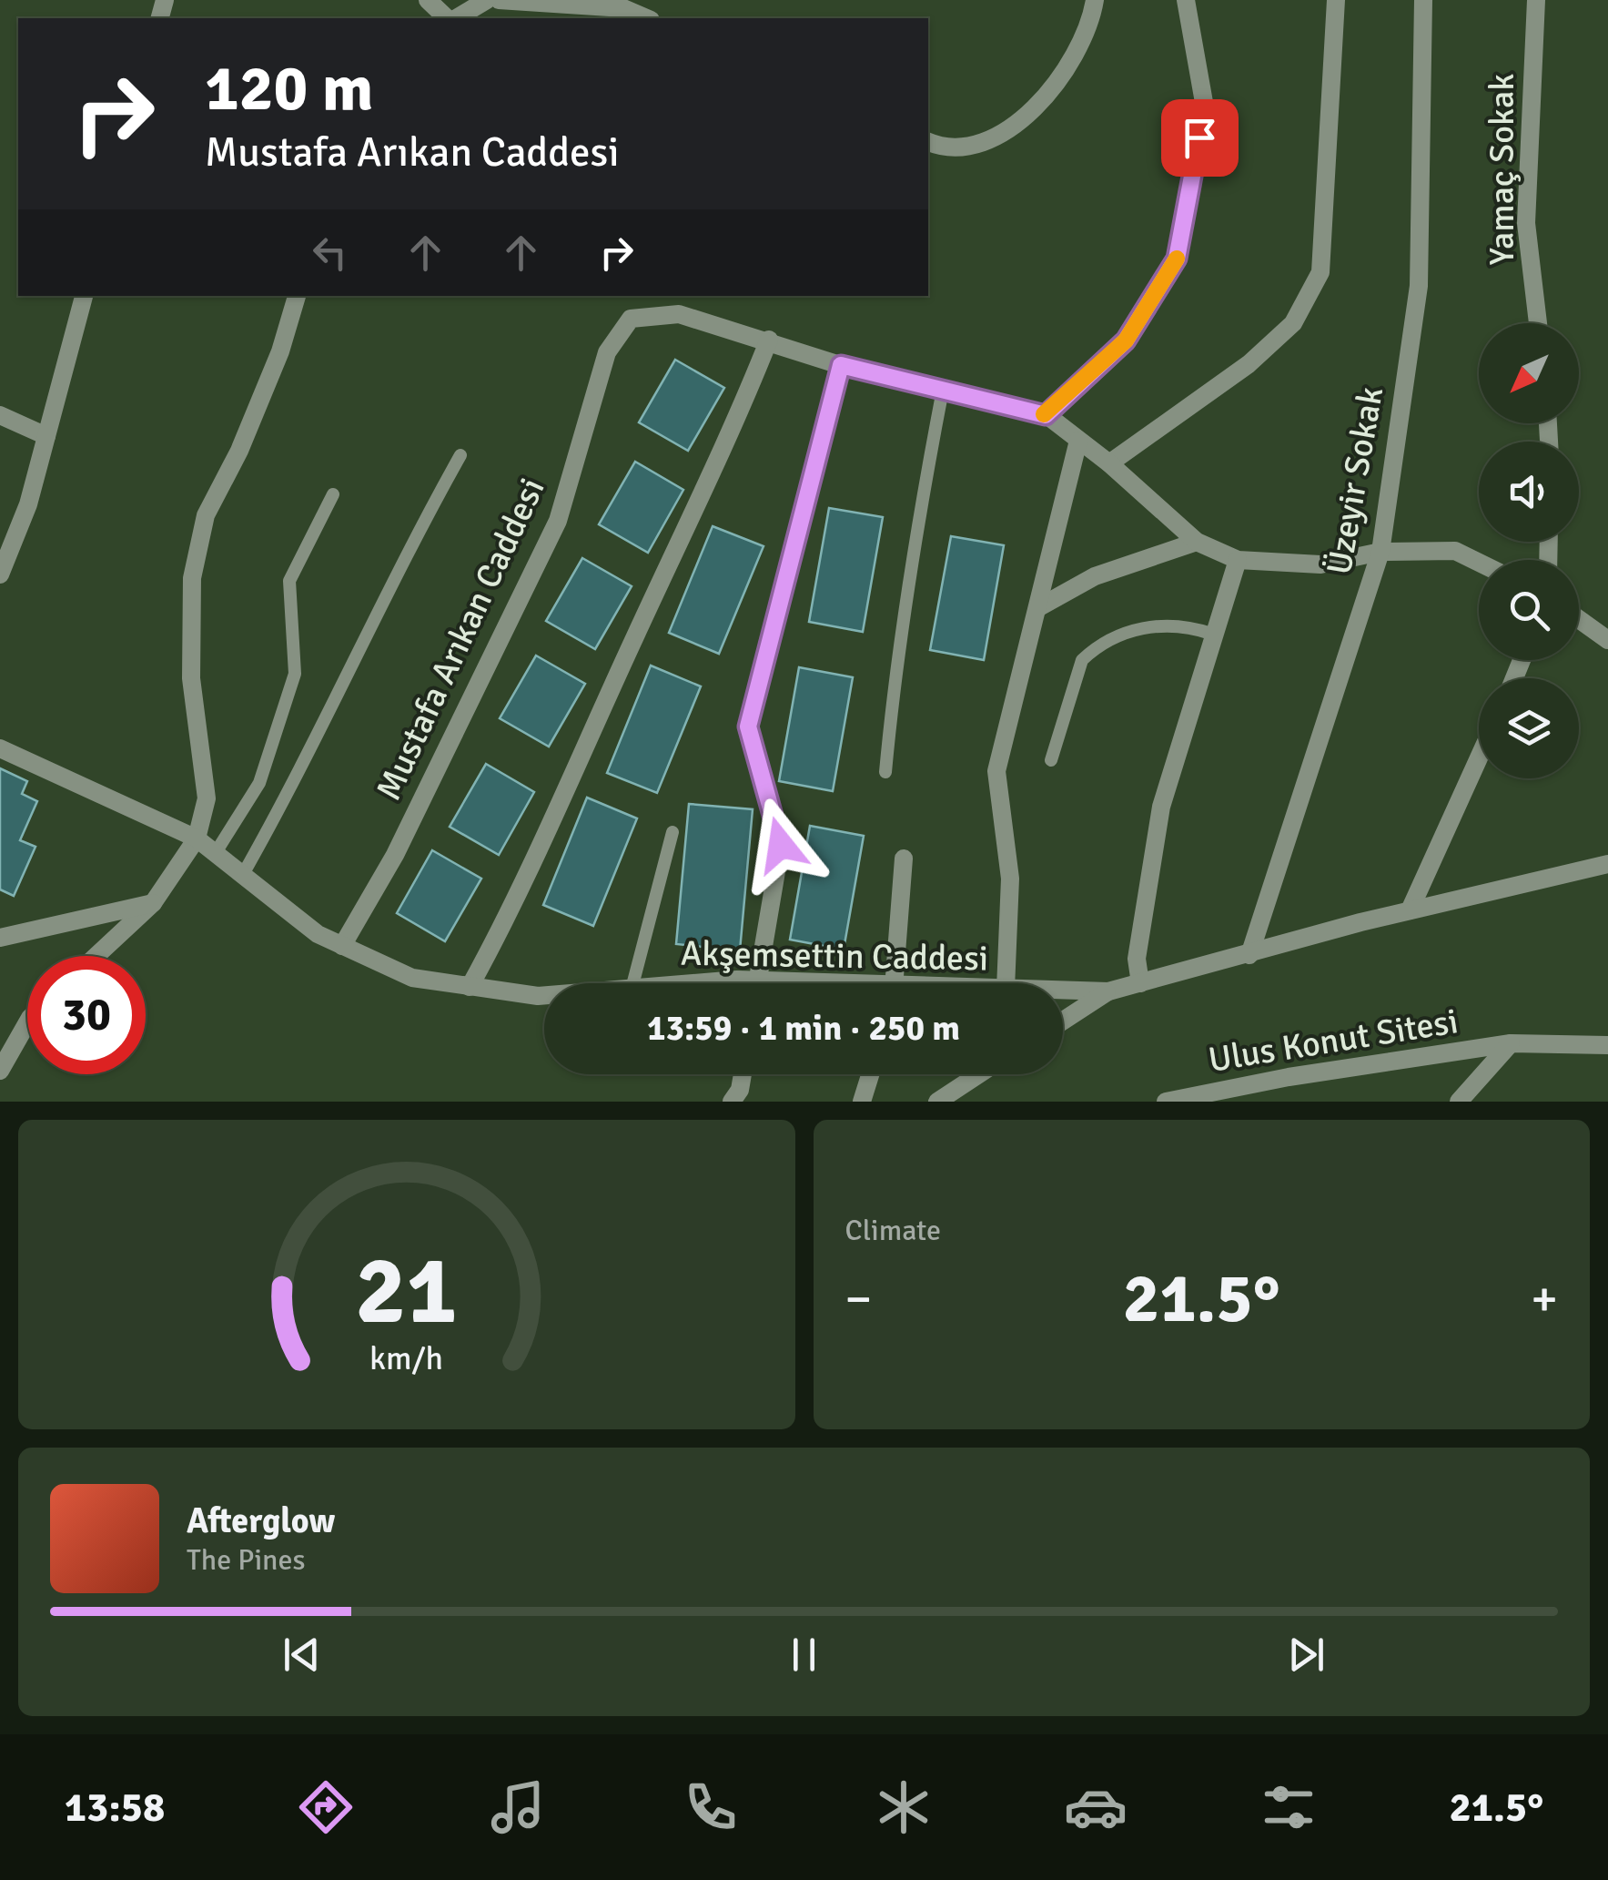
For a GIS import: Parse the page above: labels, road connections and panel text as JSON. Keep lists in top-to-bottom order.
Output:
{
  "streets": {
    "street": [
      "Yamaç Sokak",
      "Üzeyir Sokak",
      "Mustafa Arıkan Caddesi",
      "Akşemsettin Caddesi",
      "Ulus Konut Sitesi"
    ]
  },
  "crossings": [
    ["Üzeyir Sokak", "Mustafa Arıkan Caddesi"],
    ["Üzeyir Sokak", "Akşemsettin Caddesi"],
    ["Mustafa Arıkan Caddesi", "Akşemsettin Caddesi"]
  ],
  "north": "bottom left",
  "page": {
    "turn": ["120 m", "Mustafa Arıkan Caddesi"],
    "limit": "30",
    "trip": "13:59 · 1 min · 250 m",
    "tile": "Climate",
    "heat": ["−", "21.5°", "+"],
    "song": ["Afterglow", "The Pines"],
    "tabs": ["13:58", "21.5°"],
    "gauge": ["21", "km/h"]
  }
}
